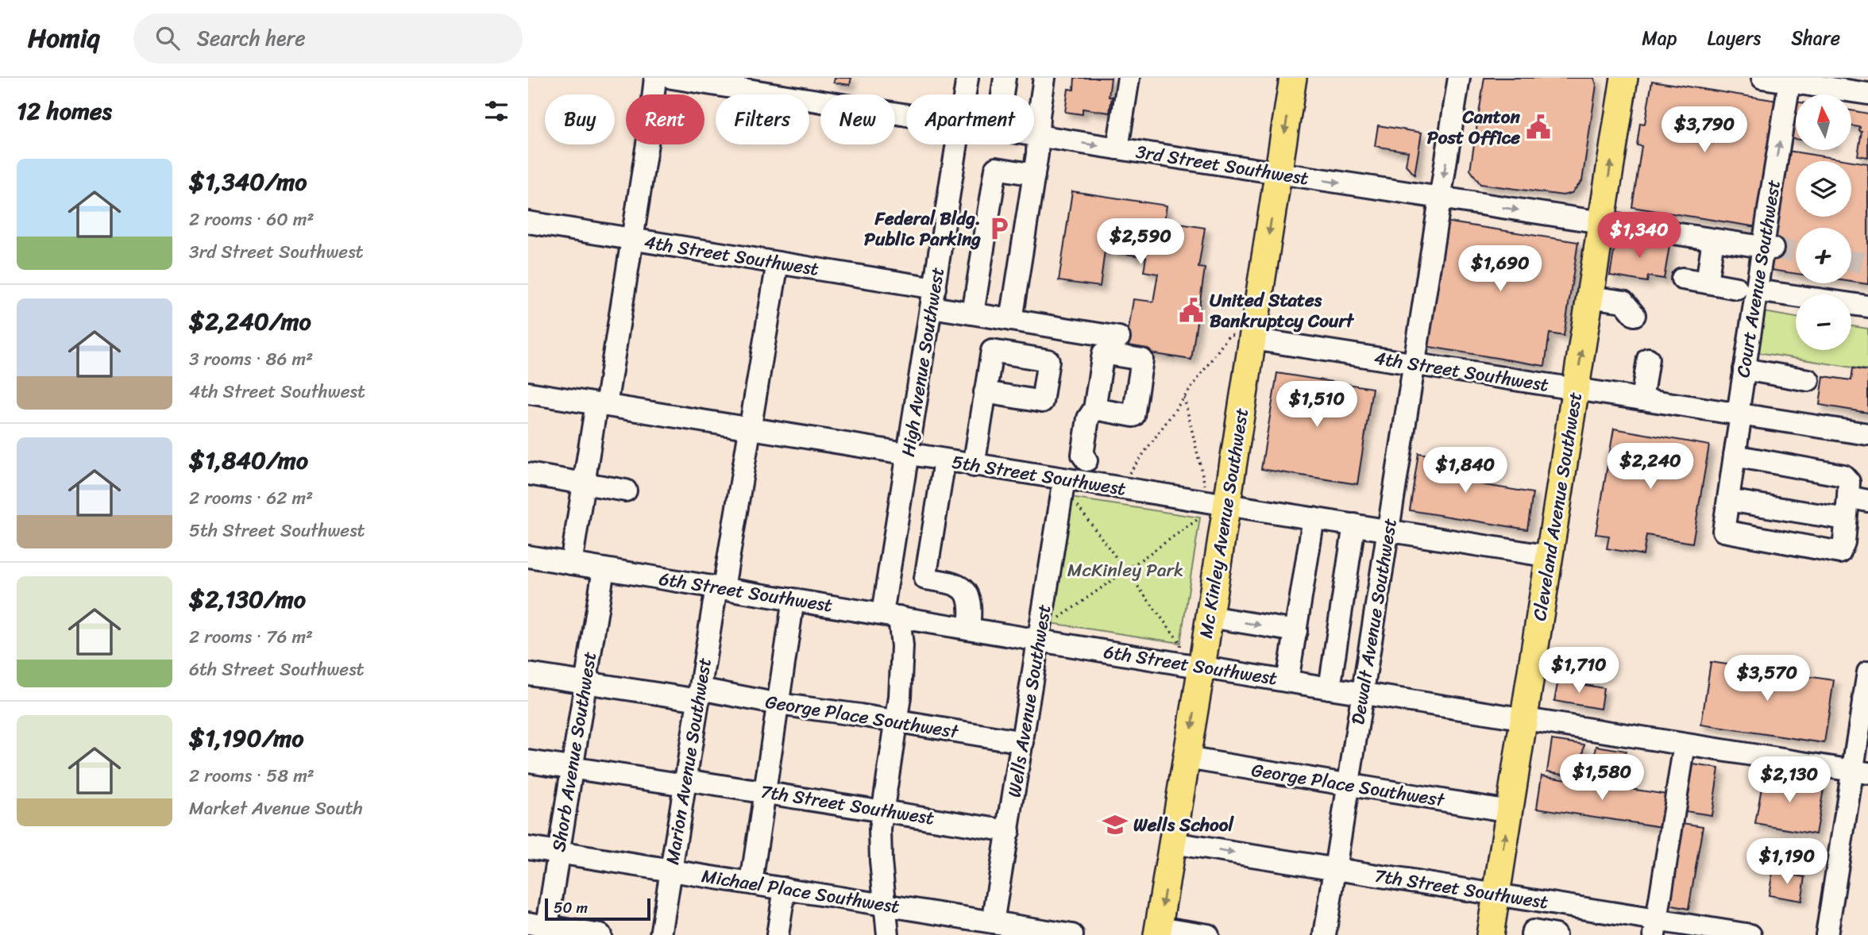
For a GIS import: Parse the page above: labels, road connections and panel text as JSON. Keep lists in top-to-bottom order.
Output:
{
  "streets": {
    "main road": ["Cleveland Avenue Southwest", "Mc Kinley Avenue Southwest"],
    "street": [
      "3rd Street Southwest",
      "4th Street Southwest",
      "Court Avenue Southwest",
      "High Avenue Southwest",
      "5th Street Southwest",
      "6th Street Southwest",
      "Dewalt Avenue Southwest",
      "Wells Avenue Southwest",
      "George Place Southwest",
      "Shorb Avenue Southwest",
      "Marion Avenue Southwest",
      "7th Street Southwest",
      "Michael Place Southwest"
    ]
  },
  "crossings": [
    ["3rd Street Southwest", "Court Avenue Southwest"],
    ["3rd Street Southwest", "Cleveland Avenue Southwest"],
    ["3rd Street Southwest", "Mc Kinley Avenue Southwest"],
    ["3rd Street Southwest", "Dewalt Avenue Southwest"],
    ["4th Street Southwest", "Court Avenue Southwest"],
    ["4th Street Southwest", "High Avenue Southwest"],
    ["4th Street Southwest", "Cleveland Avenue Southwest"],
    ["4th Street Southwest", "Mc Kinley Avenue Southwest"],
    ["4th Street Southwest", "Dewalt Avenue Southwest"],
    ["4th Street Southwest", "Marion Avenue Southwest"],
    ["High Avenue Southwest", "5th Street Southwest"],
    ["High Avenue Southwest", "6th Street Southwest"],
    ["High Avenue Southwest", "George Place Southwest"],
    ["High Avenue Southwest", "7th Street Southwest"],
    ["High Avenue Southwest", "Michael Place Southwest"],
    ["5th Street Southwest", "Cleveland Avenue Southwest"],
    ["5th Street Southwest", "Mc Kinley Avenue Southwest"],
    ["5th Street Southwest", "Dewalt Avenue Southwest"],
    ["5th Street Southwest", "Wells Avenue Southwest"],
    ["5th Street Southwest", "Marion Avenue Southwest"],
    ["Cleveland Avenue Southwest", "6th Street Southwest"],
    ["Cleveland Avenue Southwest", "George Place Southwest"],
    ["Cleveland Avenue Southwest", "7th Street Southwest"],
    ["Mc Kinley Avenue Southwest", "6th Street Southwest"],
    ["Mc Kinley Avenue Southwest", "George Place Southwest"],
    ["Mc Kinley Avenue Southwest", "7th Street Southwest"],
    ["6th Street Southwest", "Dewalt Avenue Southwest"],
    ["6th Street Southwest", "Wells Avenue Southwest"],
    ["6th Street Southwest", "Shorb Avenue Southwest"],
    ["6th Street Southwest", "Marion Avenue Southwest"],
    ["Dewalt Avenue Southwest", "George Place Southwest"],
    ["Dewalt Avenue Southwest", "7th Street Southwest"],
    ["Wells Avenue Southwest", "George Place Southwest"],
    ["Wells Avenue Southwest", "7th Street Southwest"],
    ["Wells Avenue Southwest", "Michael Place Southwest"],
    ["George Place Southwest", "Shorb Avenue Southwest"],
    ["George Place Southwest", "Marion Avenue Southwest"],
    ["Shorb Avenue Southwest", "7th Street Southwest"],
    ["Shorb Avenue Southwest", "Michael Place Southwest"],
    ["Marion Avenue Southwest", "7th Street Southwest"],
    ["Marion Avenue Southwest", "Michael Place Southwest"]
  ],
  "one_way": ["3rd Street Southwest", "Cleveland Avenue Southwest", "Mc Kinley Avenue Southwest"],
  "parks": ["McKinley Park"],
  "places": {
    "public building": ["Canton Post Office", "United States Bankruptcy Court"],
    "parking": ["Federal Bldg. Public Parking"],
    "school or university": ["Wells School"]
  },
  "scale_bar": "50 m",
  "north": "top",
  "page": {
    "header": "Homiq",
    "search": "Search here",
    "nav": ["Map", "Layers", "Share"],
    "heading": "12 homes",
    "map_buttons": ["+", "−"],
    "chip": [
      "Buy",
      "Rent",
      "Filters",
      "New",
      "Apartment"
    ],
    "price": [
      "$3,790",
      "$1,340",
      "$2,590",
      "$1,690",
      "$1,510",
      "$2,240",
      "$1,840",
      "$1,710",
      "$3,570",
      "$1,580",
      "$2,130",
      "$1,190"
    ],
    "list": [
      {
        "name": "$1,340/mo",
        "note": "2 rooms · 60 m² · 3rd Street Southwest"
      },
      {
        "name": "$2,240/mo",
        "note": "3 rooms · 86 m² · 4th Street Southwest"
      },
      {
        "name": "$1,840/mo",
        "note": "2 rooms · 62 m² · 5th Street Southwest"
      },
      {
        "name": "$2,130/mo",
        "note": "2 rooms · 76 m² · 6th Street Southwest"
      },
      {
        "name": "$1,190/mo",
        "note": "2 rooms · 58 m² · Market Avenue South"
      }
    ],
    "scale": "50 m"
  }
}
